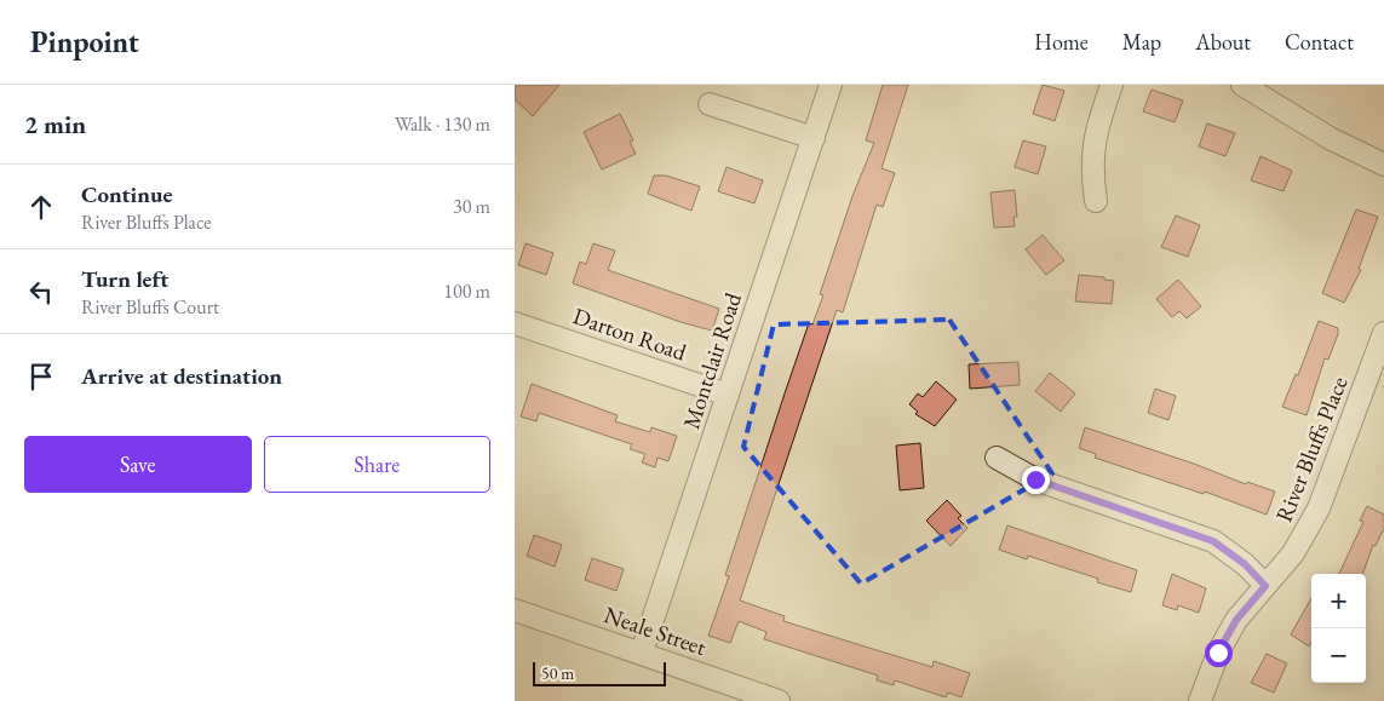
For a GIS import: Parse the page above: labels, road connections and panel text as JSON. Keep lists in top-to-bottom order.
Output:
{
  "streets": {
    "street": [
      "Darton Road",
      "Montclair Road",
      "River Bluffs Place",
      "Neale Street"
    ]
  },
  "crossings": [
    ["Darton Road", "Montclair Road"],
    ["Montclair Road", "Neale Street"]
  ],
  "scale_bar": "50 m",
  "page": {
    "header": "Pinpoint",
    "nav": [
      "Home",
      "Map",
      "About",
      "Contact"
    ],
    "heading": ["2 min", "Walk · 130 m"],
    "list": [
      ["Continue", "River Bluffs Place", "30 m"],
      ["Turn left", "River Bluffs Court", "100 m"],
      "Arrive at destination"
    ],
    "buttons": ["Save", "Share"],
    "map_buttons": ["+", "−"],
    "scale": "50 m"
  }
}
